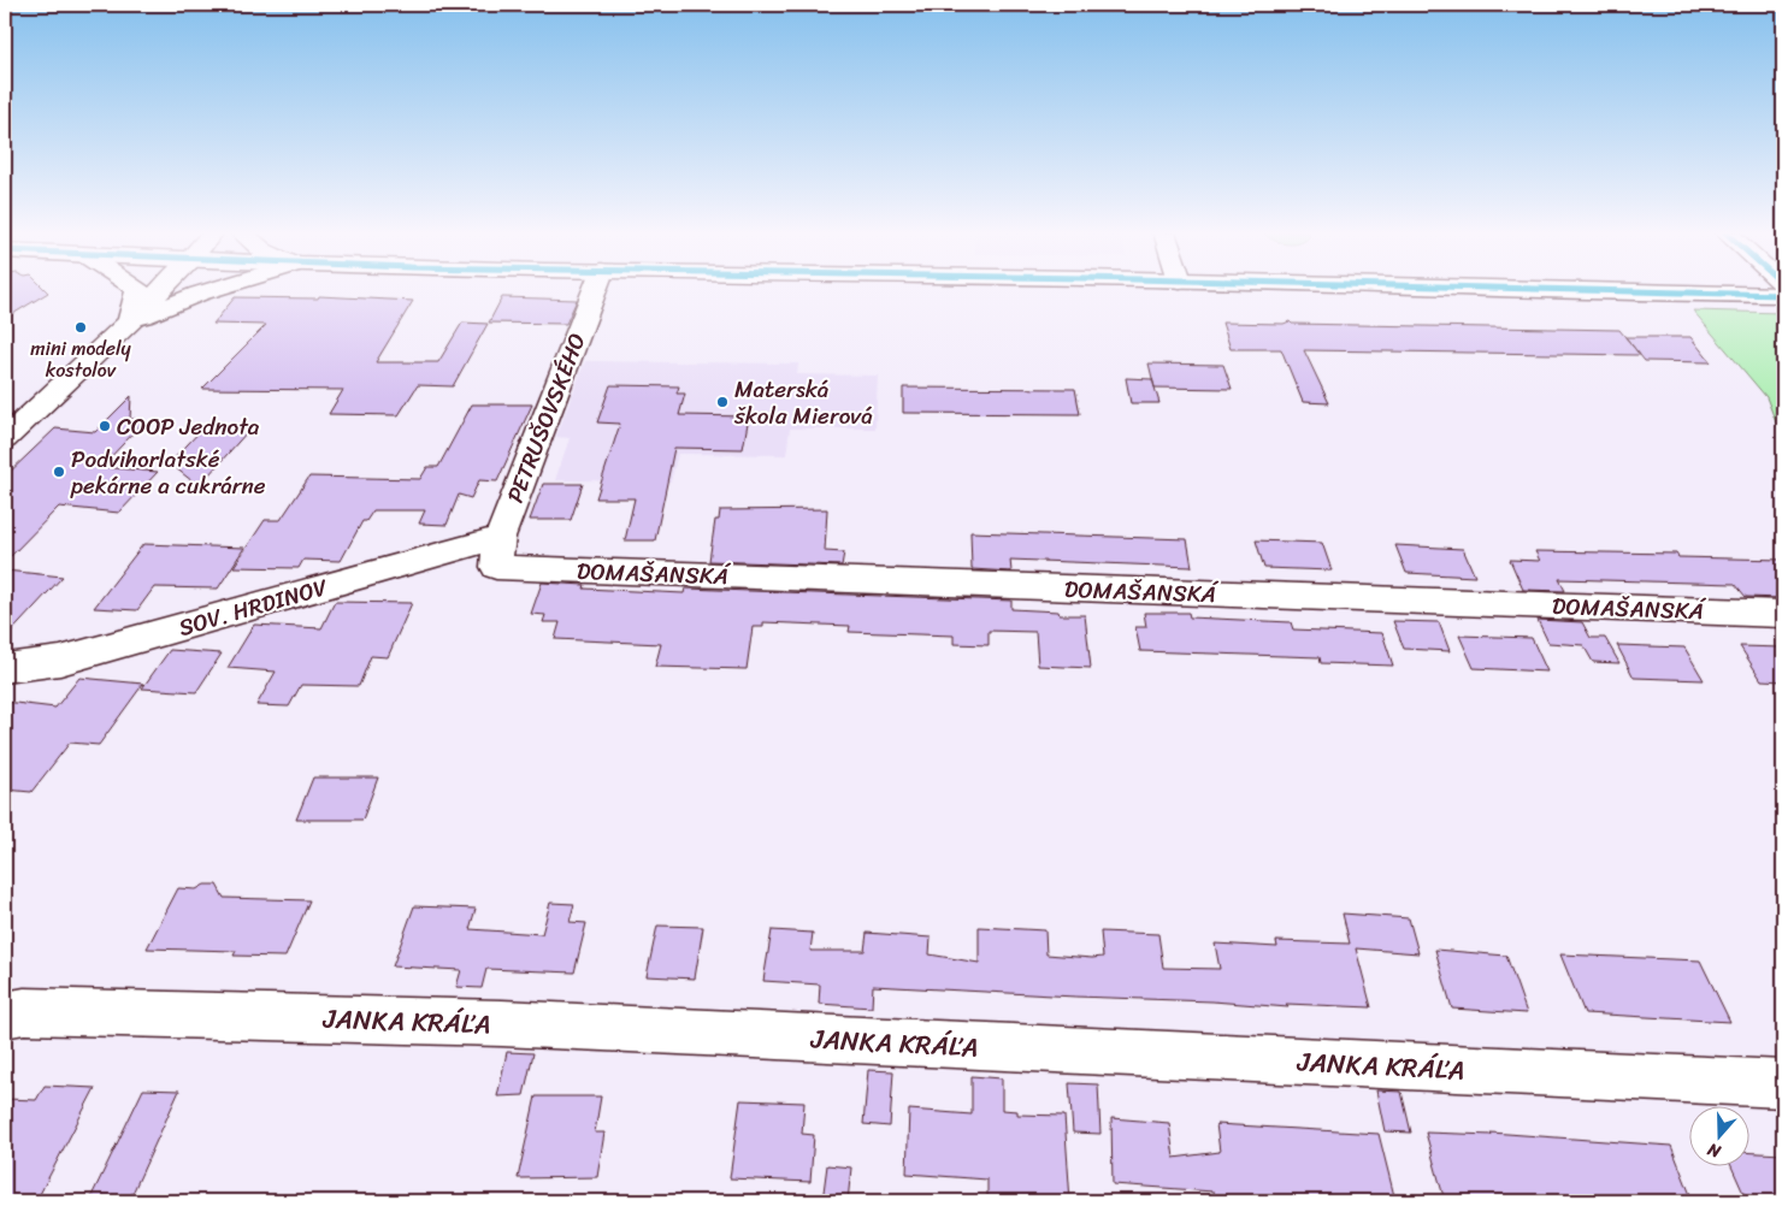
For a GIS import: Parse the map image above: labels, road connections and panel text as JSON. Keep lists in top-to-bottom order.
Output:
{
  "streets": {
    "street": [
      "PETRUŠOVSKÉHO",
      "DOMAŠANSKÁ",
      "SOV. HRDINOV",
      "JANKA KRÁĽA"
    ]
  },
  "crossings": [
    ["PETRUŠOVSKÉHO", "DOMAŠANSKÁ"],
    ["PETRUŠOVSKÉHO", "SOV. HRDINOV"],
    ["DOMAŠANSKÁ", "SOV. HRDINOV"]
  ],
  "places": [
    "mini modely kostolov",
    "Materská škola Mierová",
    "COOP Jednota",
    "Podvihorlatské pekárne a cukrárne"
  ],
  "north": "bottom"
}
